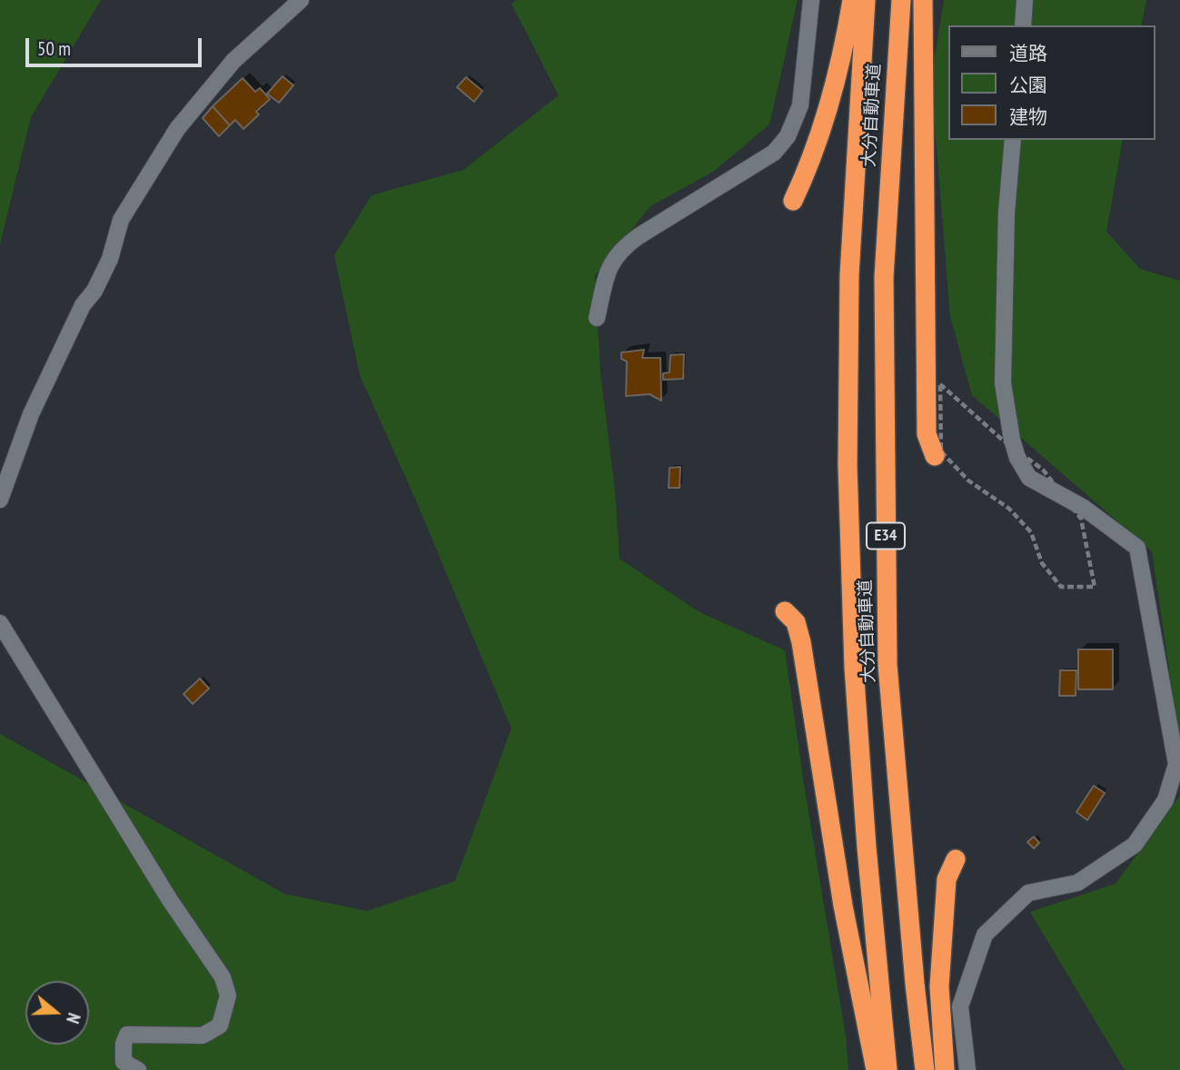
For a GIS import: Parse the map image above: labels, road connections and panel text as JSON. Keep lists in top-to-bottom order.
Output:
{
  "streets": {
    "highway": ["大分自動車道", "E34"]
  },
  "legend": ["道路", "公園", "建物"],
  "scale_bar": "50 m",
  "north": "right"
}
